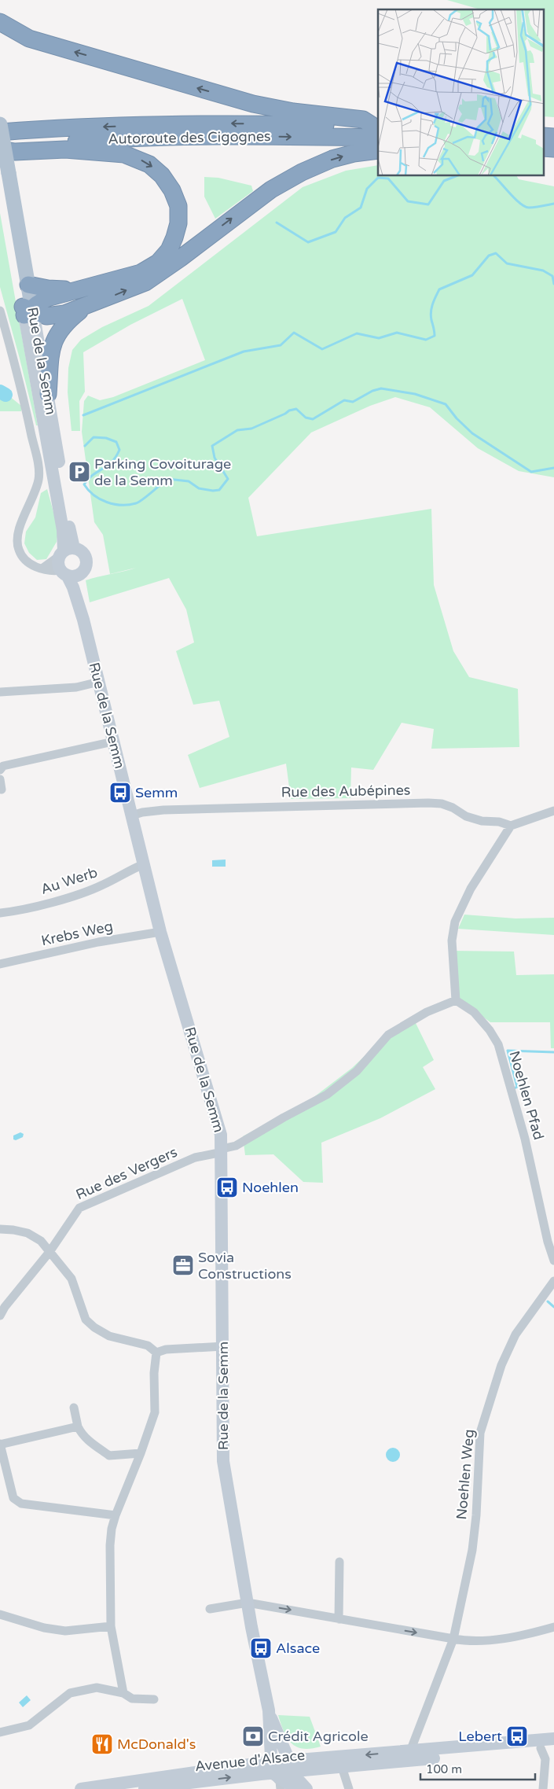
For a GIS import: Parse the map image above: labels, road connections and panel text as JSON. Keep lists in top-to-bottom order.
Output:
{
  "streets": {
    "highway": ["Autoroute des Cigognes"],
    "main road": ["Rue de la Semm", "Avenue d'Alsace"],
    "street": [
      "Rue des Aubépines",
      "Au Werb",
      "Krebs Weg",
      "Noehlen Pfad",
      "Rue des Vergers",
      "Noehlen Weg"
    ]
  },
  "crossings": [
    ["Rue de la Semm", "Rue des Aubépines"],
    ["Rue de la Semm", "Au Werb"],
    ["Rue de la Semm", "Krebs Weg"],
    ["Rue de la Semm", "Rue des Vergers"],
    ["Rue de la Semm", "Avenue d'Alsace"],
    ["Noehlen Pfad", "Rue des Vergers"],
    ["Noehlen Weg", "Avenue d'Alsace"]
  ],
  "places": {
    "parking": ["Parking Covoiturage de la Semm"],
    "bus stop": [
      "Semm",
      "Noehlen",
      "Alsace",
      "Lebert"
    ],
    "office": ["Sovia Constructions"],
    "bank": ["Crédit Agricole"],
    "restaurant": ["McDonald's"]
  },
  "scale_bar": "100 m"
}
